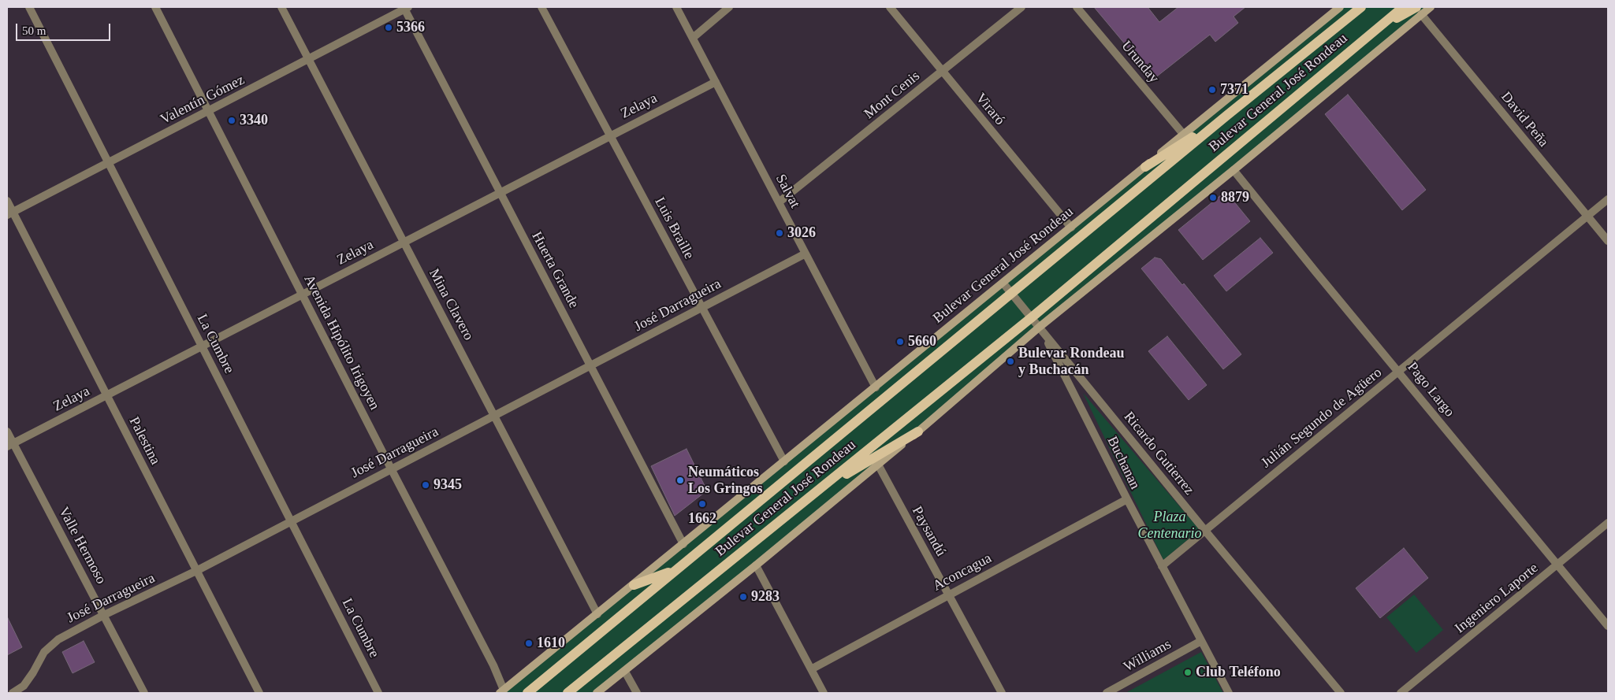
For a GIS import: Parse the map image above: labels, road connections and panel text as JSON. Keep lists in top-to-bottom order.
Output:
{
  "streets": {
    "main road": ["Bulevar General José Rondeau"],
    "street": [
      "Urunday",
      "Mont Cenis",
      "Valentín Gómez",
      "Zelaya",
      "Viraró",
      "David Peña",
      "Salvat",
      "Luis Braille",
      "Huerta Grande",
      "Mina Clavero",
      "José Darragueira",
      "Avenida Hipólito Irigoyen",
      "La Cumbre",
      "Pago Largo",
      "Julián Segundo de Agüero",
      "Palestina",
      "Ricardo Gutierrez",
      "Buchanan",
      "Paysandú",
      "Valle Hermoso",
      "Aconcagua",
      "Ingeniero Laporte",
      "Williams"
    ]
  },
  "crossings": [
    ["Urunday", "Bulevar General José Rondeau"],
    ["Bulevar General José Rondeau", "Viraró"],
    ["Bulevar General José Rondeau", "Salvat"],
    ["Bulevar General José Rondeau", "Luis Braille"],
    ["Bulevar General José Rondeau", "Huerta Grande"],
    ["Bulevar General José Rondeau", "Mina Clavero"],
    ["Bulevar General José Rondeau", "Avenida Hipólito Irigoyen"],
    ["Bulevar General José Rondeau", "Ricardo Gutierrez"],
    ["Mont Cenis", "Viraró"],
    ["Mont Cenis", "Salvat"],
    ["Valentín Gómez", "Huerta Grande"],
    ["Valentín Gómez", "Mina Clavero"],
    ["Valentín Gómez", "Avenida Hipólito Irigoyen"],
    ["Valentín Gómez", "La Cumbre"],
    ["Valentín Gómez", "Palestina"],
    ["Zelaya", "Salvat"],
    ["Zelaya", "Luis Braille"],
    ["Zelaya", "Huerta Grande"],
    ["Zelaya", "Mina Clavero"],
    ["Zelaya", "Avenida Hipólito Irigoyen"],
    ["Zelaya", "La Cumbre"],
    ["Zelaya", "Palestina"],
    ["Zelaya", "Valle Hermoso"],
    ["David Peña", "Julián Segundo de Agüero"],
    ["Salvat", "José Darragueira"],
    ["Luis Braille", "José Darragueira"],
    ["Huerta Grande", "José Darragueira"],
    ["Mina Clavero", "José Darragueira"],
    ["José Darragueira", "Avenida Hipólito Irigoyen"],
    ["José Darragueira", "La Cumbre"],
    ["José Darragueira", "Palestina"],
    ["José Darragueira", "Valle Hermoso"],
    ["Pago Largo", "Julián Segundo de Agüero"],
    ["Pago Largo", "Ingeniero Laporte"],
    ["Julián Segundo de Agüero", "Ricardo Gutierrez"],
    ["Julián Segundo de Agüero", "Buchanan"],
    ["Ricardo Gutierrez", "Buchanan"],
    ["Buchanan", "Aconcagua"],
    ["Buchanan", "Williams"],
    ["Paysandú", "Aconcagua"]
  ],
  "parks": ["Plaza Centenario"],
  "places": [
    "5366",
    "7371",
    "3340",
    "8879",
    "3026",
    "5660",
    "Bulevar Rondeau y Buchacán",
    "Neumáticos Los Gringos",
    "9345",
    "1662",
    "9283",
    "1610",
    "Club Teléfono"
  ],
  "scale_bar": "50 m"
}
